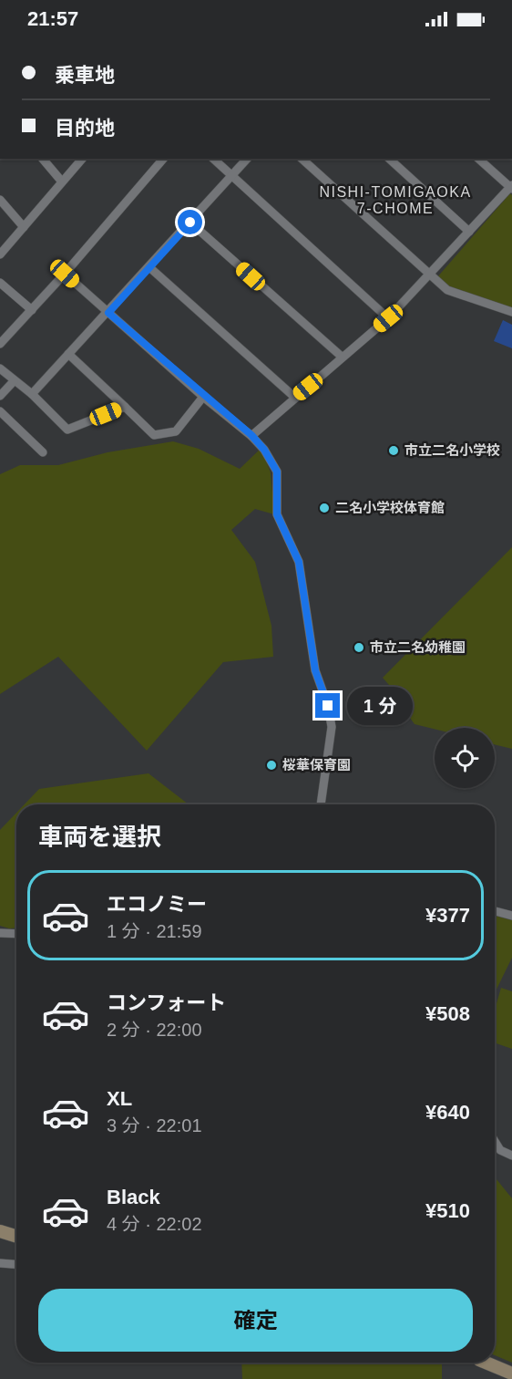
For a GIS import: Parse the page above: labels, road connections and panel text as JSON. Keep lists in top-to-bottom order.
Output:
{
  "districts": ["NISHI-TOMIGAOKA 7-CHOME"],
  "places": [
    "市立二名小学校",
    "二名小学校体育館",
    "市立二名幼稚園",
    "桜華保育園"
  ],
  "page": {
    "status": "21:57",
    "banner": ["乗車地", "目的地"],
    "bubble": "1 分",
    "heading": "車両を選択",
    "list": [
      {
        "name": "エコノミー",
        "note": "1 分 · 21:59",
        "value": "¥377"
      },
      {
        "name": "コンフォート",
        "note": "2 分 · 22:00",
        "value": "¥508"
      },
      {
        "name": "XL",
        "note": "3 分 · 22:01",
        "value": "¥640"
      },
      {
        "name": "Black",
        "note": "4 分 · 22:02",
        "value": "¥510"
      }
    ],
    "buttons": "確定"
  }
}
